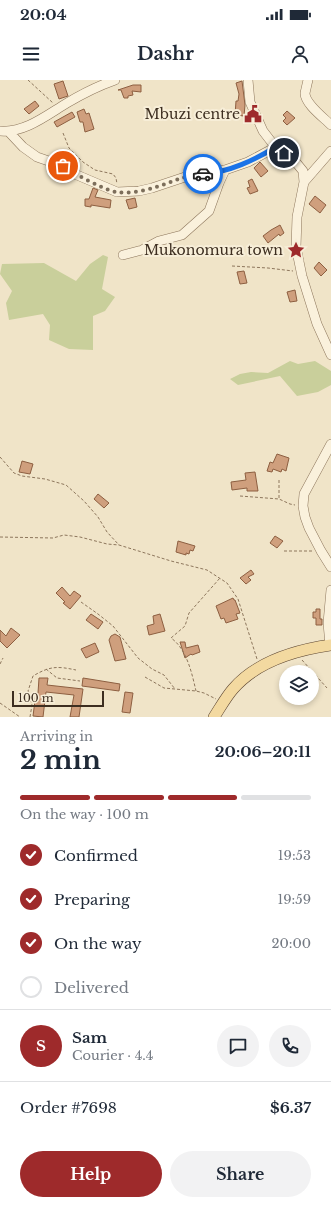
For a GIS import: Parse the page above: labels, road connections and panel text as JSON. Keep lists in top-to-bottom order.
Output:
{
  "places": {
    "public building": ["Mbuzi centre"],
    "place": ["Mukonomura town"]
  },
  "scale_bar": "100 m",
  "page": {
    "status": "20:04",
    "header": "Dashr",
    "scale": "100 m",
    "heading": ["2 min", "Arriving in", "20:06–20:11"],
    "panel": [
      "Sam",
      "Courier · 4.4",
      "Order #7698",
      "$6.37"
    ],
    "bar": "On the way · 100 m",
    "list": [
      ["Confirmed", "19:53"],
      ["Preparing", "19:59"],
      ["On the way", "20:00"],
      "Delivered"
    ],
    "round": "S",
    "buttons": ["Help", "Share"]
  }
}
